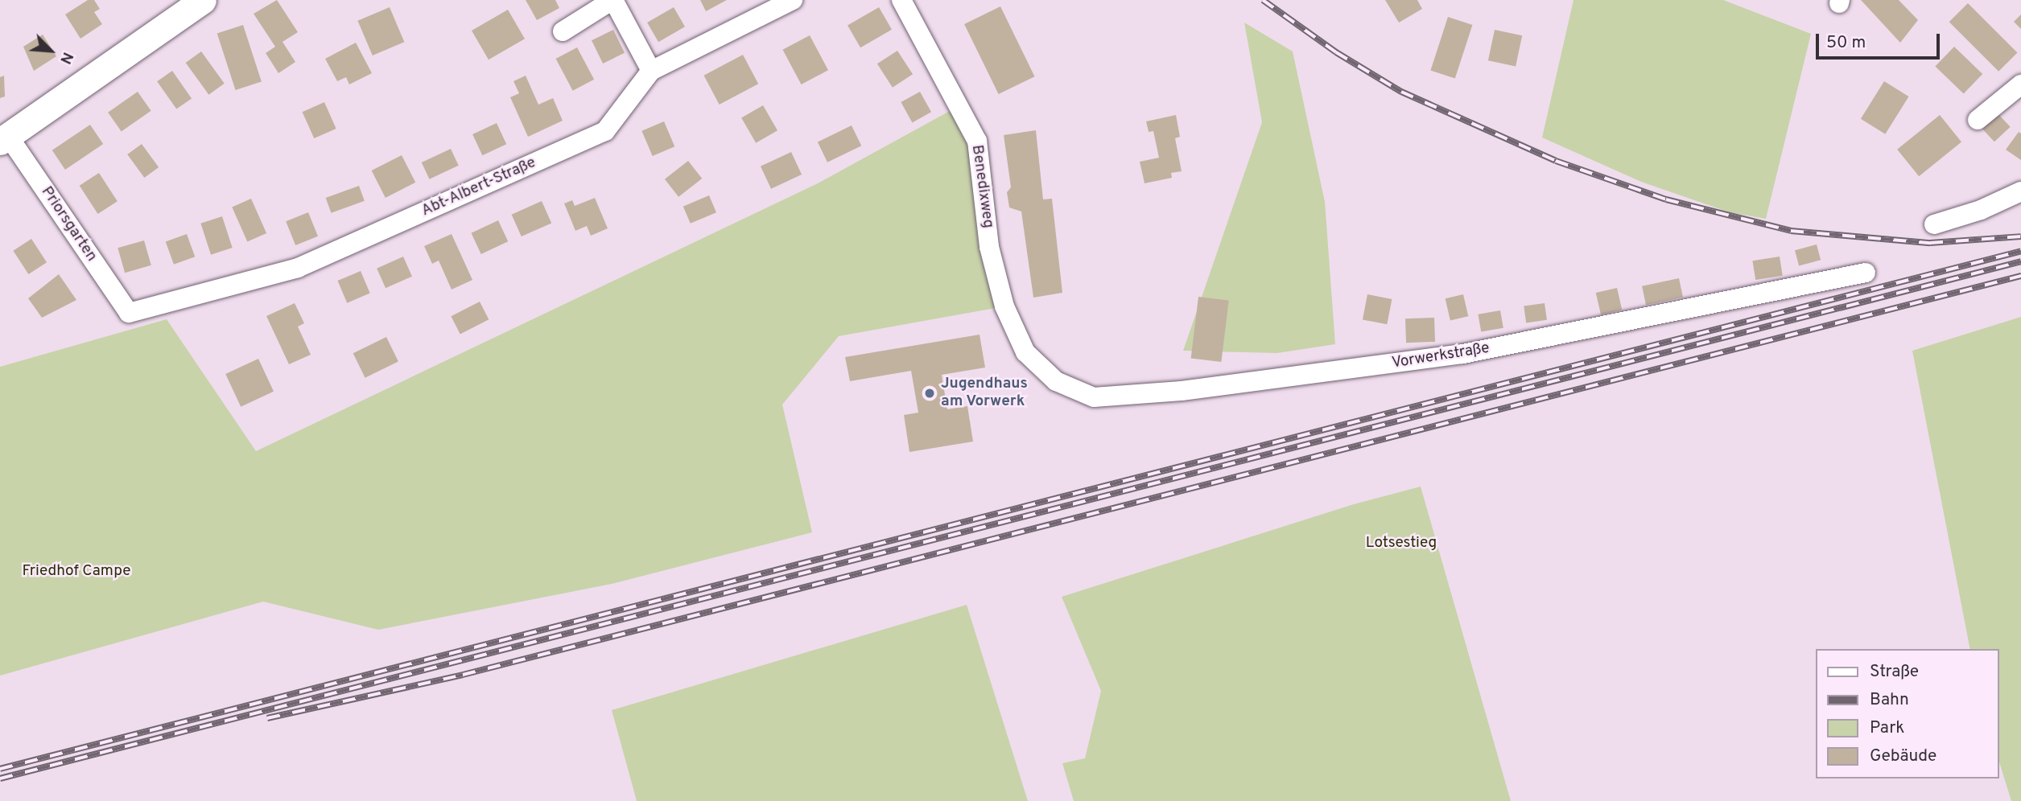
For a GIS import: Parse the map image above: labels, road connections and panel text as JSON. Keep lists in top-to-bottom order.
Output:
{
  "streets": {
    "street": [
      "Benedixweg",
      "Abt-Albert-Straße",
      "Priorsgarten",
      "Vorwerkstraße"
    ]
  },
  "crossings": [
    ["Benedixweg", "Vorwerkstraße"],
    ["Abt-Albert-Straße", "Priorsgarten"]
  ],
  "parks": ["Lotsestieg", "Friedhof Campe"],
  "places": ["Jugendhaus am Vorwerk"],
  "legend": [
    "Straße",
    "Bahn",
    "Park",
    "Gebäude"
  ],
  "scale_bar": "50 m",
  "north": "bottom right"
}
